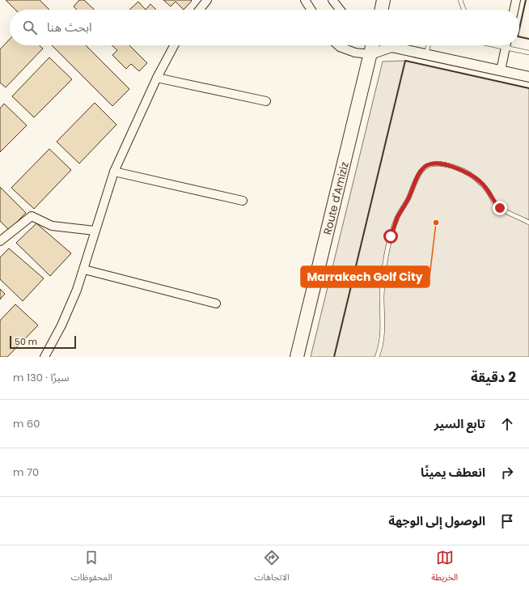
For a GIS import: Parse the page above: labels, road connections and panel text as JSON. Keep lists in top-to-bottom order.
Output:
{
  "streets": {
    "main road": ["Route d'Amiziz"]
  },
  "places": ["Marrakech Golf City"],
  "scale_bar": "50 m",
  "page": {
    "search": "ابحث هنا",
    "scale": "50 m",
    "heading": ["2 دقيقة", "سيرًا · 130 m"],
    "list": [
      ["تابع السير", "60 m"],
      ["انعطف يمينًا", "70 m"],
      "الوصول إلى الوجهة"
    ],
    "nav": ["الخريطة", "الاتجاهات", "المحفوظات"]
  }
}
